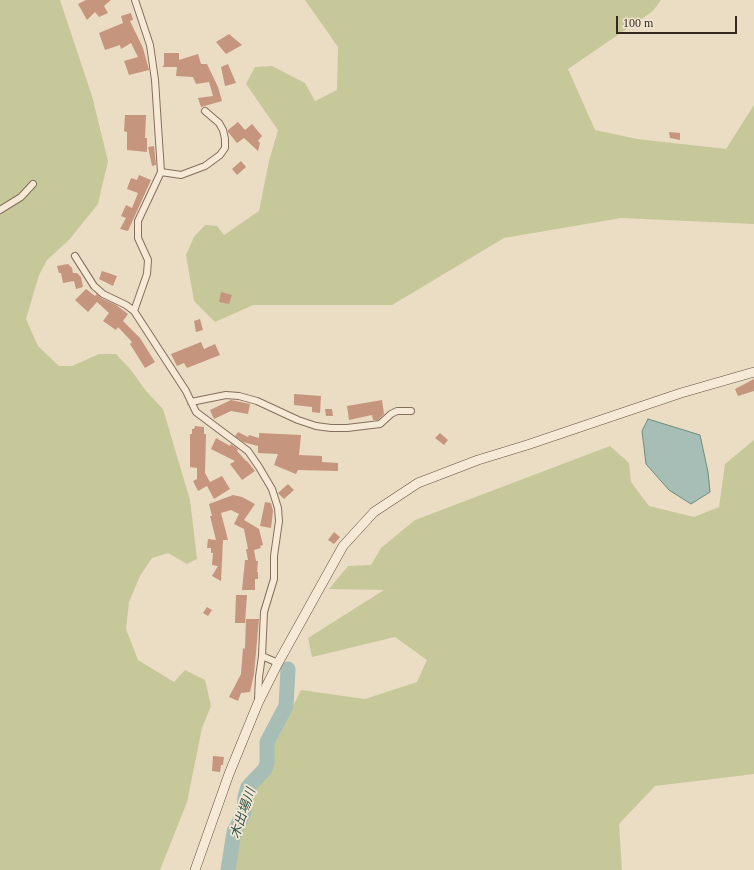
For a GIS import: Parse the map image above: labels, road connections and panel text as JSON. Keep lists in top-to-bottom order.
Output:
{
  "water": ["木出場川"],
  "scale_bar": "100 m"
}
